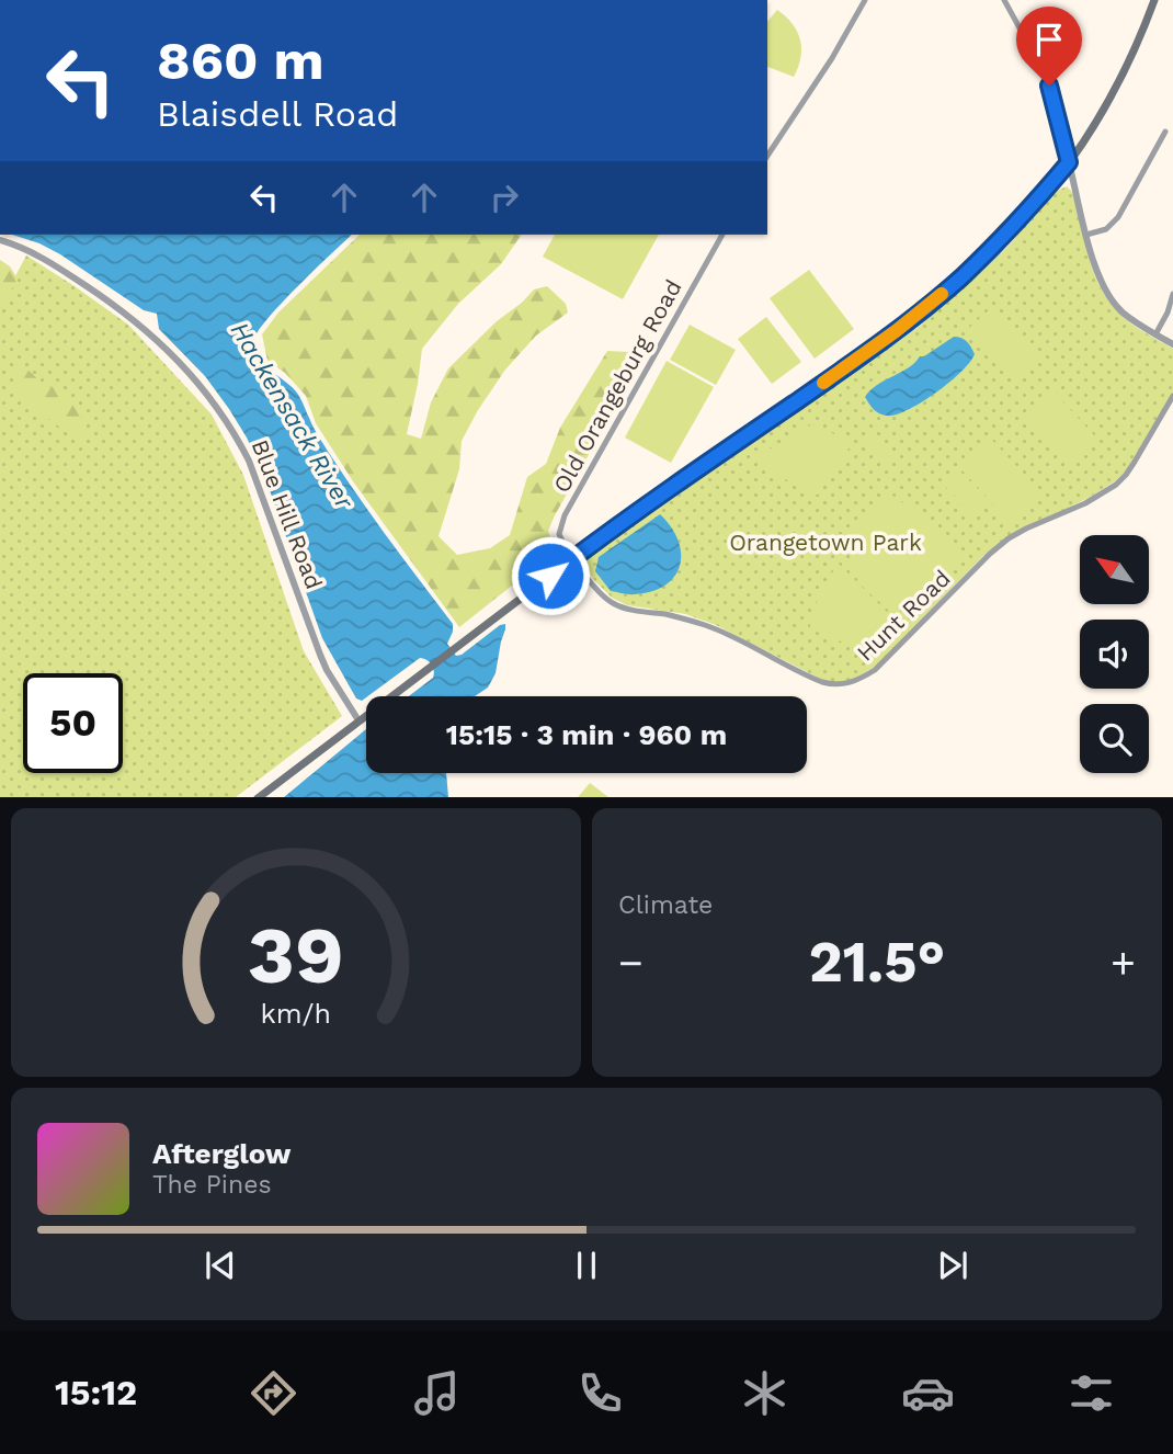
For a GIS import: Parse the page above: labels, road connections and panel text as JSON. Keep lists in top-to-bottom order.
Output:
{
  "streets": {
    "street": ["Old Orangeburg Road", "Blue Hill Road", "Hunt Road"]
  },
  "crossings": [
    ["Old Orangeburg Road", "Hunt Road"]
  ],
  "water": ["Hackensack River"],
  "parks": ["Orangetown Park"],
  "north": "top left",
  "page": {
    "turn": ["860 m", "Blaisdell Road"],
    "limit": "50",
    "trip": "15:15 · 3 min · 960 m",
    "tile": "Climate",
    "heat": ["−", "21.5°", "+"],
    "song": ["Afterglow", "The Pines"],
    "tabs": "15:12",
    "gauge": ["39", "km/h"]
  }
}
